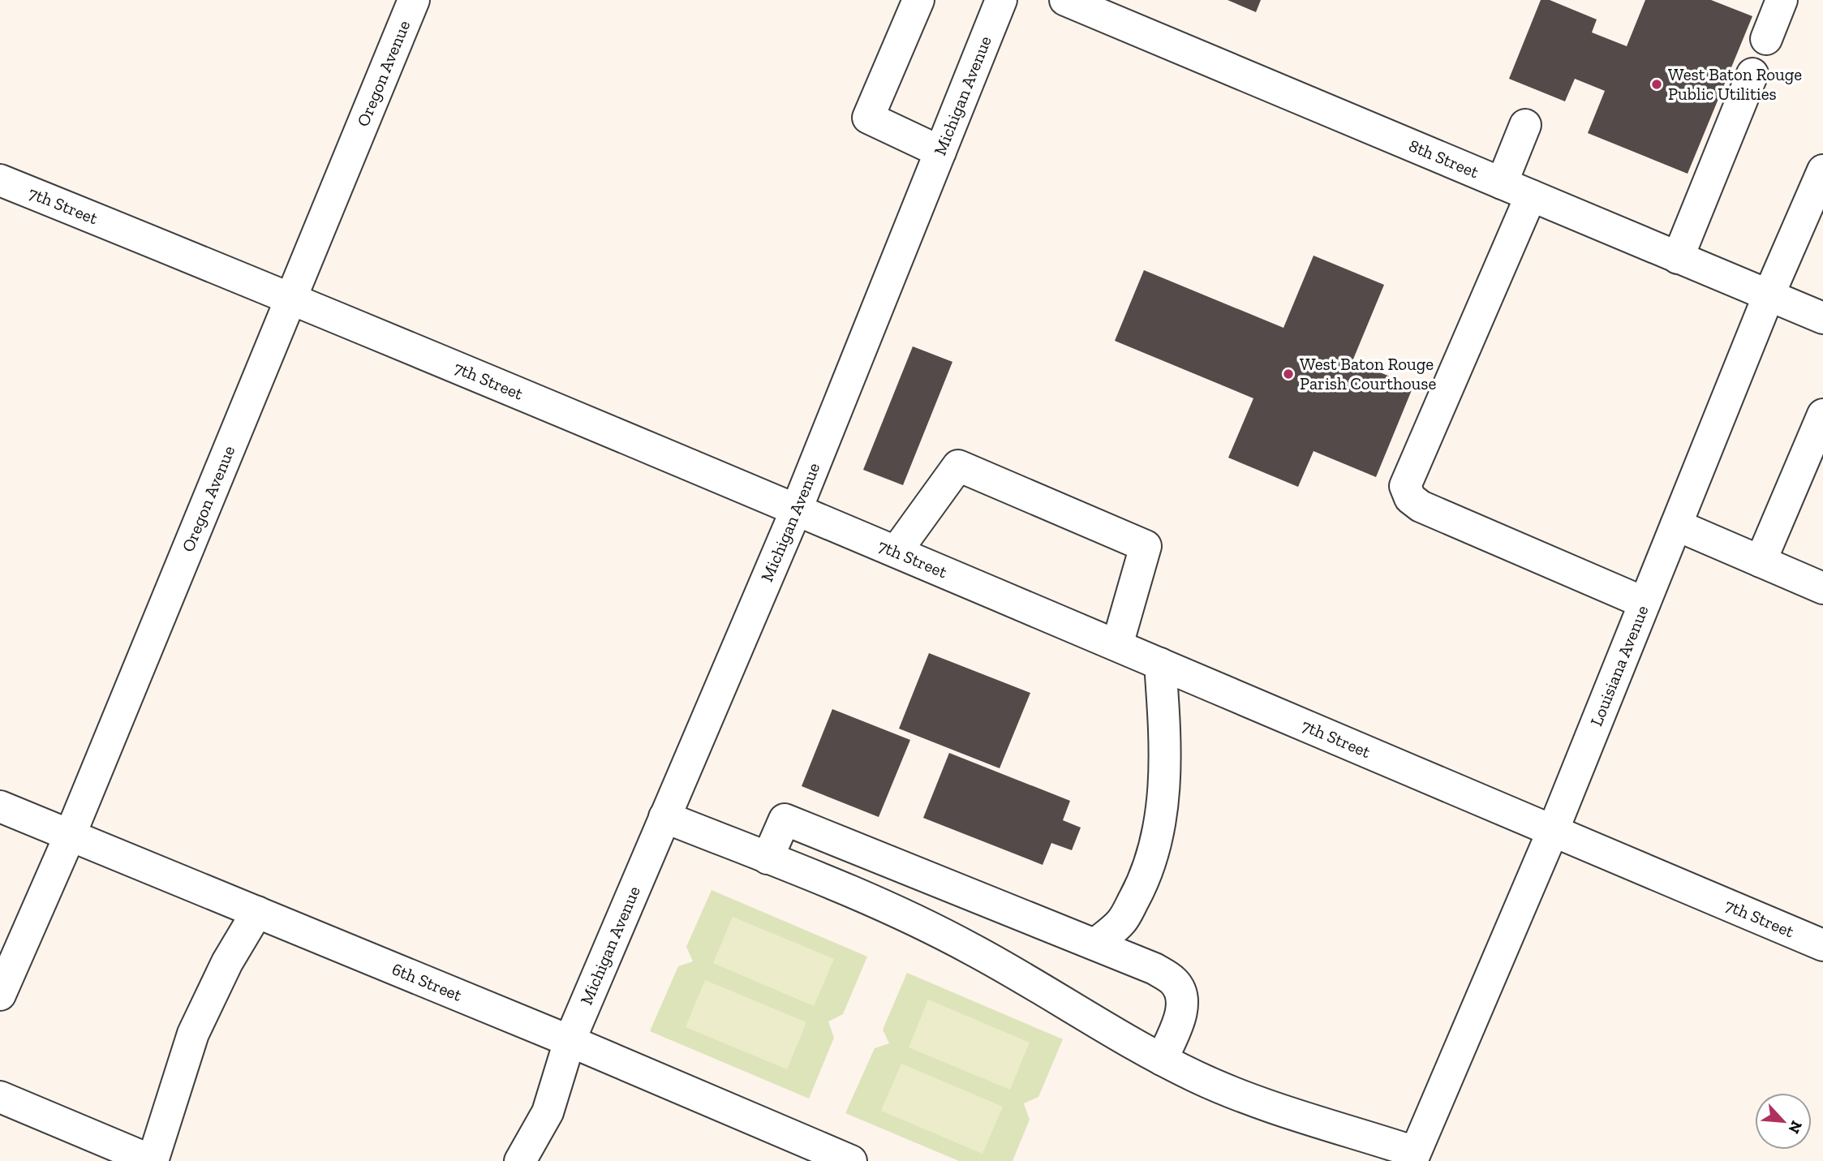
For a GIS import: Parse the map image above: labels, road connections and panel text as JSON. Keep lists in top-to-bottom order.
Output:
{
  "streets": {
    "street": [
      "Oregon Avenue",
      "Michigan Avenue",
      "8th Street",
      "7th Street",
      "Louisiana Avenue",
      "6th Street"
    ]
  },
  "crossings": [
    ["Oregon Avenue", "7th Street"],
    ["Oregon Avenue", "6th Street"],
    ["Michigan Avenue", "7th Street"],
    ["Michigan Avenue", "6th Street"],
    ["8th Street", "Louisiana Avenue"],
    ["7th Street", "Louisiana Avenue"]
  ],
  "places": ["West Baton Rouge Public Utilities", "West Baton Rouge Parish Courthouse"],
  "north": "bottom right"
}
